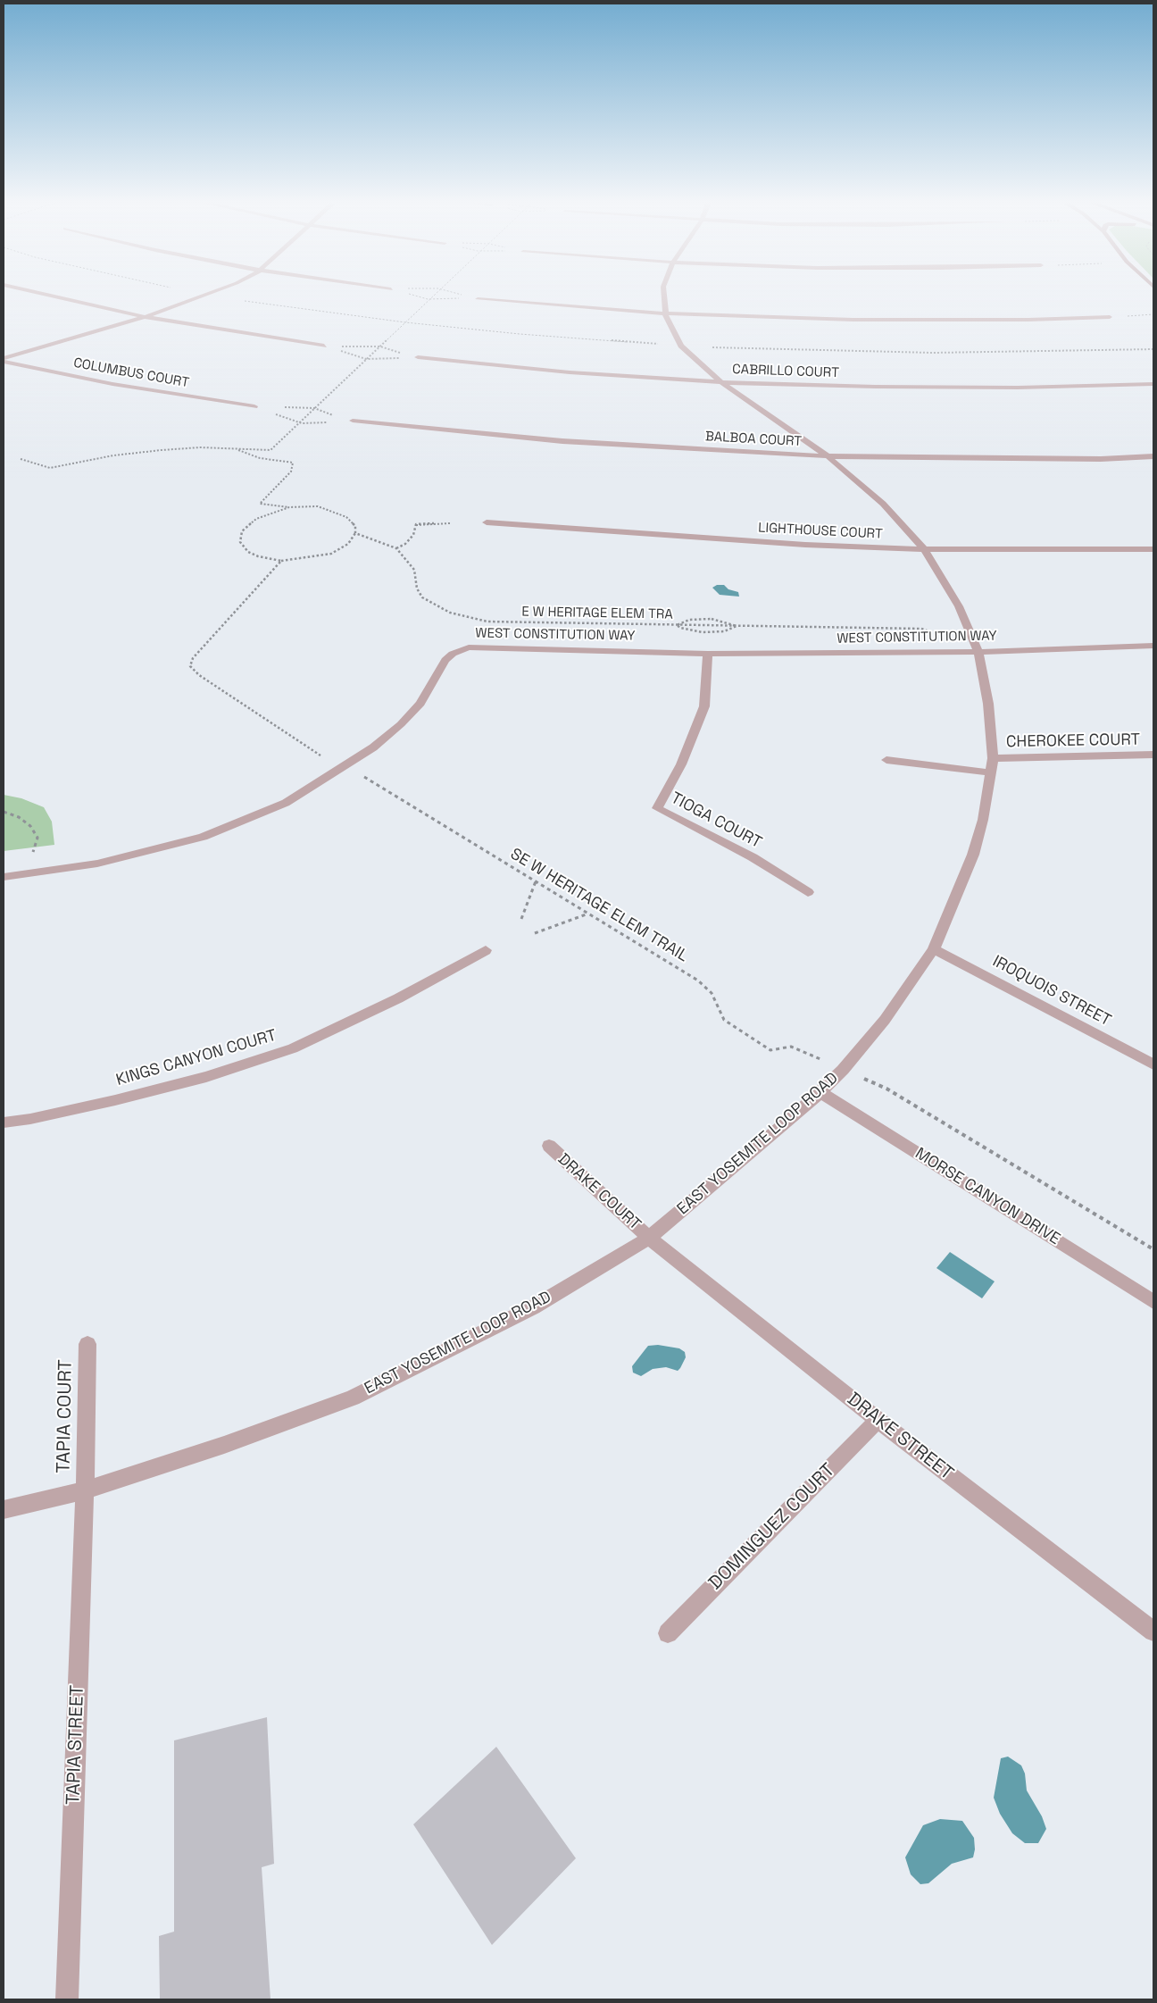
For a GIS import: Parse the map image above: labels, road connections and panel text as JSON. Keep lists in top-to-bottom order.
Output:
{
  "streets": {
    "street": [
      "CABRILLO COURT",
      "COLUMBUS COURT",
      "BALBOA COURT",
      "LIGHTHOUSE COURT",
      "WEST CONSTITUTION WAY",
      "CHEROKEE COURT",
      "TIOGA COURT",
      "IROQUOIS STREET",
      "KINGS CANYON COURT",
      "EAST YOSEMITE LOOP ROAD",
      "DRAKE COURT",
      "MORSE CANYON DRIVE",
      "TAPIA COURT",
      "DRAKE STREET",
      "DOMINGUEZ COURT",
      "TAPIA STREET"
    ],
    "path": ["E W HERITAGE ELEM TRA", "SE W HERITAGE ELEM TRAIL"]
  },
  "crossings": [
    ["CABRILLO COURT", "EAST YOSEMITE LOOP ROAD"],
    ["BALBOA COURT", "EAST YOSEMITE LOOP ROAD"],
    ["LIGHTHOUSE COURT", "EAST YOSEMITE LOOP ROAD"],
    ["WEST CONSTITUTION WAY", "TIOGA COURT"],
    ["WEST CONSTITUTION WAY", "EAST YOSEMITE LOOP ROAD"],
    ["CHEROKEE COURT", "EAST YOSEMITE LOOP ROAD"],
    ["IROQUOIS STREET", "EAST YOSEMITE LOOP ROAD"],
    ["EAST YOSEMITE LOOP ROAD", "DRAKE COURT"],
    ["EAST YOSEMITE LOOP ROAD", "MORSE CANYON DRIVE"],
    ["EAST YOSEMITE LOOP ROAD", "TAPIA COURT"],
    ["EAST YOSEMITE LOOP ROAD", "DRAKE STREET"],
    ["EAST YOSEMITE LOOP ROAD", "TAPIA STREET"],
    ["DRAKE COURT", "DRAKE STREET"],
    ["TAPIA COURT", "TAPIA STREET"],
    ["DRAKE STREET", "DOMINGUEZ COURT"]
  ]
}
